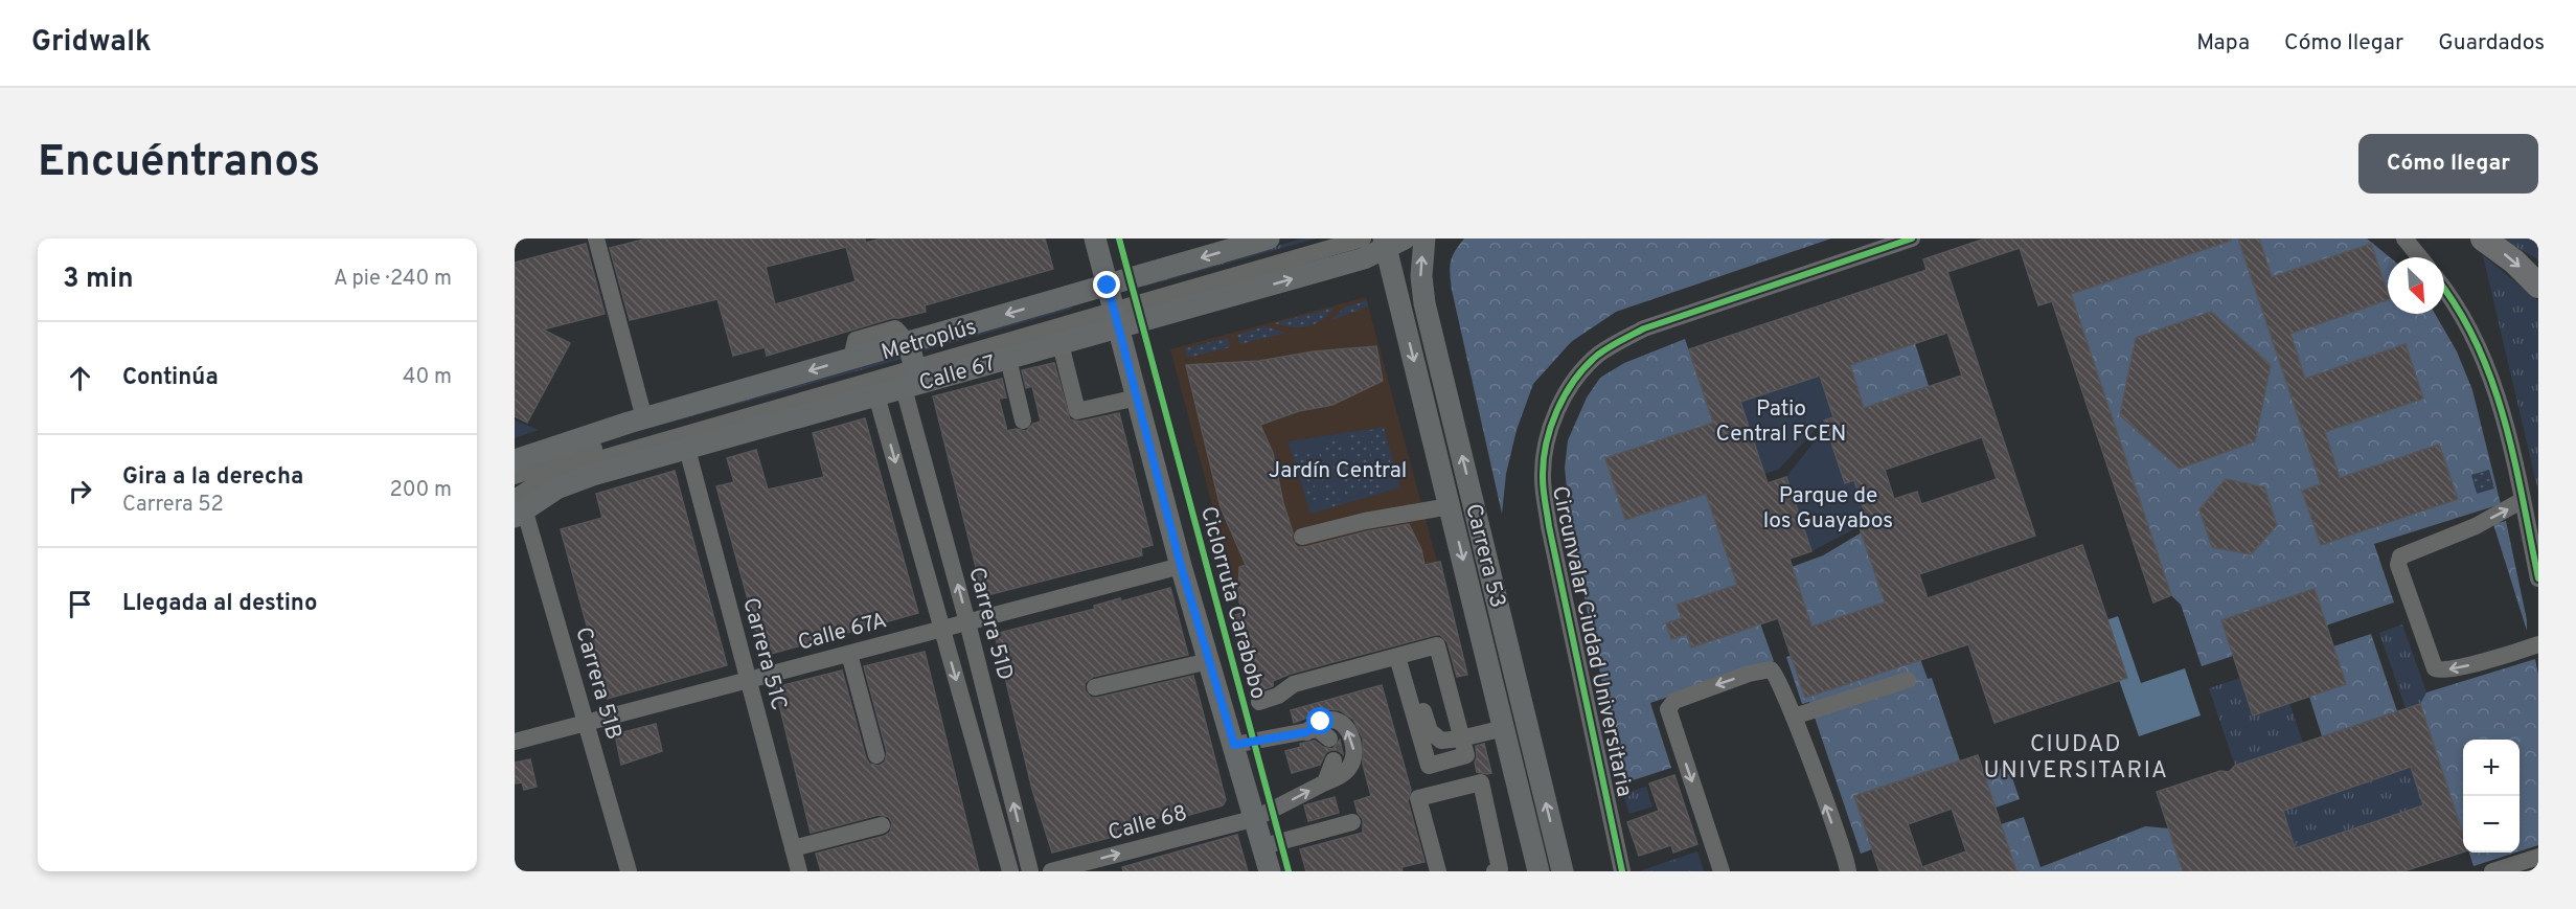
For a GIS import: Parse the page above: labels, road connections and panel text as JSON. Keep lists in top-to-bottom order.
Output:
{
  "streets": {
    "main road": ["Calle 67", "Carrera 53"],
    "street": [
      "Metroplús",
      "Carrera 51D",
      "Calle 67A",
      "Circunvalar Ciudad Universitaria",
      "Carrera 51C",
      "Carrera 51B",
      "Calle 68"
    ],
    "cycle path": ["Ciclorruta Carabobo"]
  },
  "crossings": [
    ["Metroplús", "Calle 67"],
    ["Metroplús", "Carrera 51D"],
    ["Metroplús", "Carrera 51B"],
    ["Calle 67", "Carrera 53"],
    ["Calle 67", "Carrera 51D"],
    ["Calle 67", "Carrera 51C"],
    ["Calle 67", "Carrera 51B"],
    ["Carrera 51D", "Calle 67A"],
    ["Calle 67A", "Carrera 51C"],
    ["Calle 67A", "Carrera 51B"]
  ],
  "districts": ["CIUDAD UNIVERSITARIA"],
  "parks": ["Patio Central FCEN", "Jardín Central", "Parque de los Guayabos"],
  "north": "bottom right",
  "page": {
    "header": "Gridwalk",
    "nav": ["Mapa", "Cómo llegar", "Guardados"],
    "buttons": "Cómo llegar",
    "title": "Encuéntranos",
    "heading": ["3 min", "A pie · 240 m"],
    "list": [
      ["Continúa", "40 m"],
      ["Gira a la derecha", "Carrera 52", "200 m"],
      "Llegada al destino"
    ],
    "map_buttons": ["+", "−"]
  }
}
